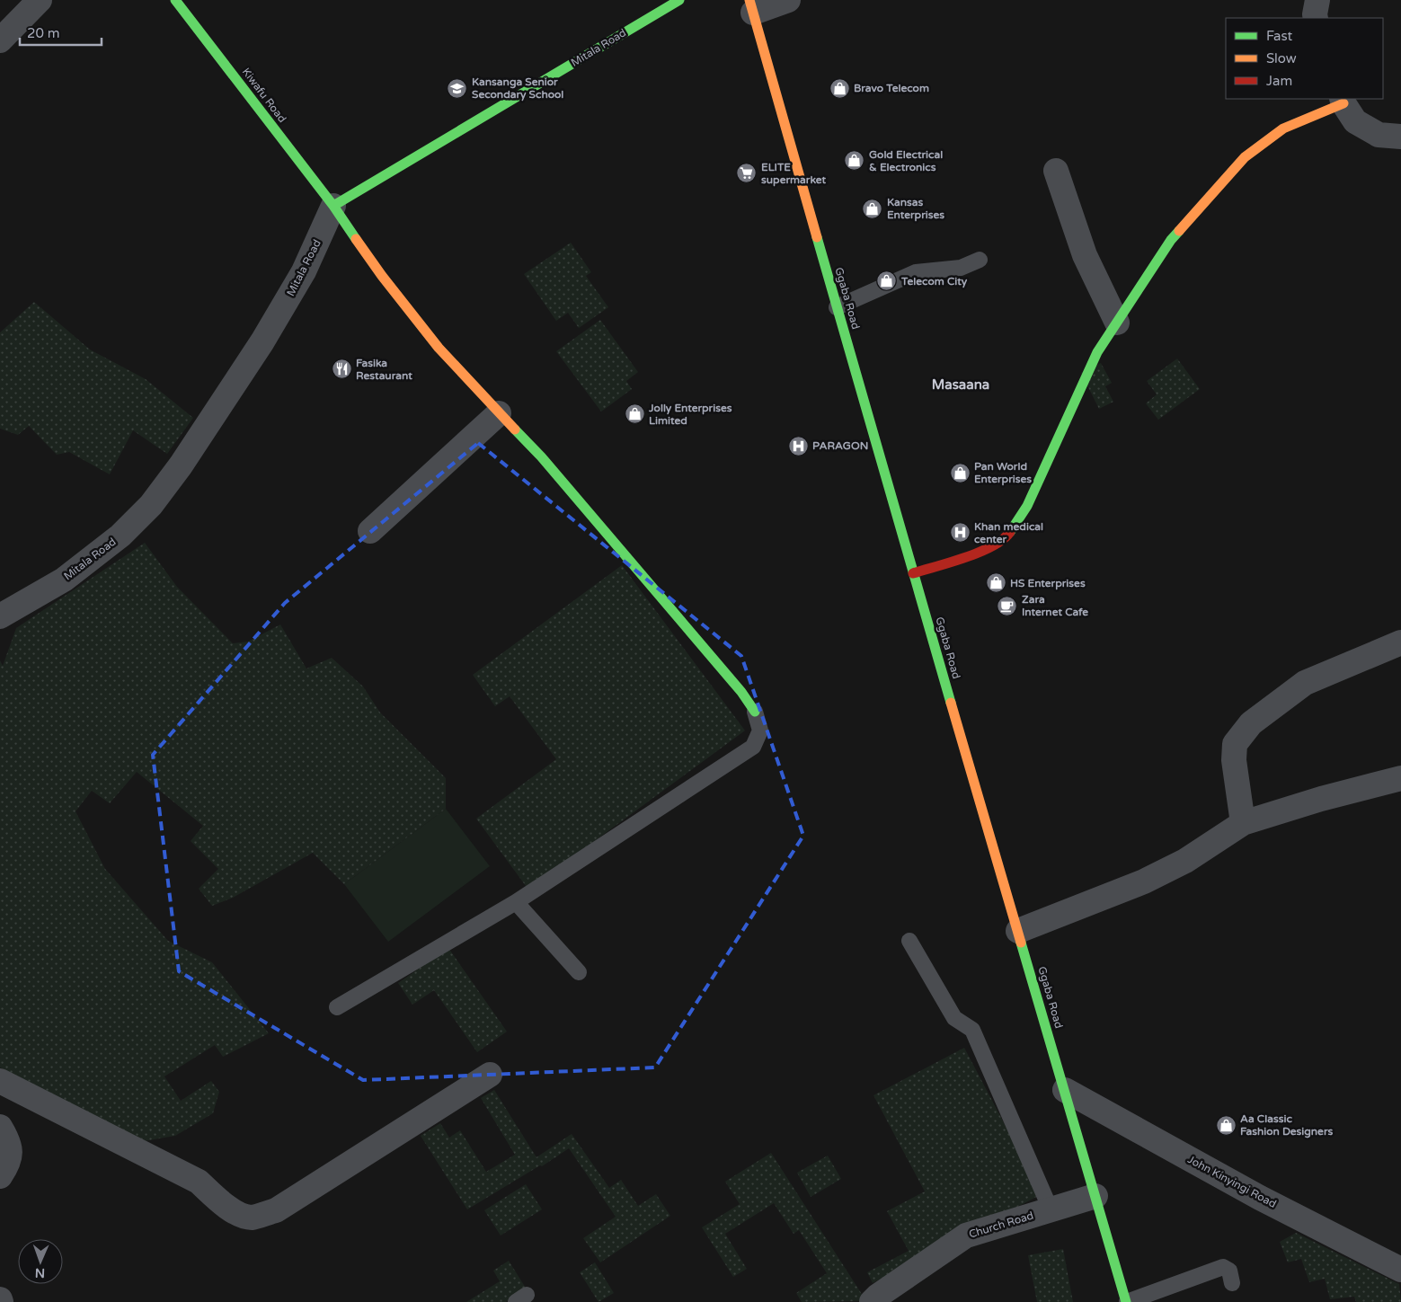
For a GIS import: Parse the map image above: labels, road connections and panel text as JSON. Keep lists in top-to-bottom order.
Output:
{
  "streets": {
    "street": [
      "Mitala Road",
      "Kiwafu Road",
      "Ggaba Road",
      "John Kinyingi Road",
      "Church Road"
    ]
  },
  "crossings": [
    ["Mitala Road", "Kiwafu Road"],
    ["Ggaba Road", "John Kinyingi Road"],
    ["Ggaba Road", "Church Road"]
  ],
  "districts": ["Masaana"],
  "places": {
    "school or university": ["Kansanga Senior Secondary School"],
    "shop": [
      "Bravo Telecom",
      "Gold Electrical & Electronics",
      "Kansas Enterprises",
      "Telecom City",
      "Jolly Enterprises Limited",
      "Pan World Enterprises",
      "HS Enterprises",
      "Aa Classic Fashion Designers"
    ],
    "supermarket": ["ELITE supermarket"],
    "restaurant": ["Fasika Restaurant"],
    "hospital": ["PARAGON", "Khan medical center"],
    "cafe": ["Zara Internet Cafe"]
  },
  "legend": ["Fast", "Slow", "Jam"],
  "scale_bar": "20 m",
  "north": "bottom"
}
